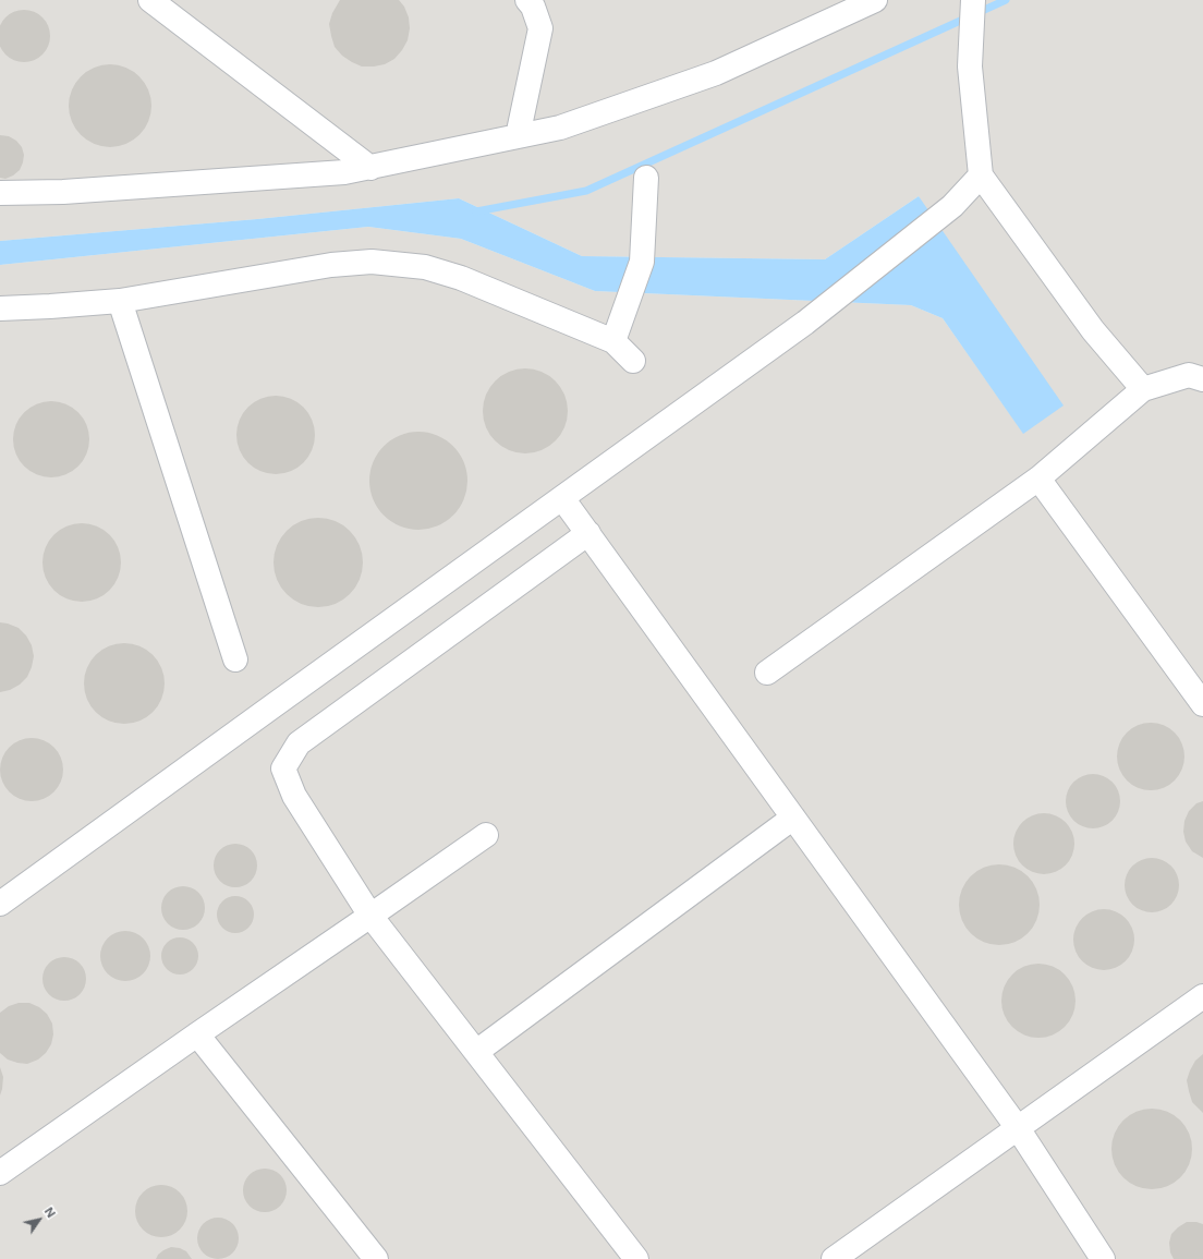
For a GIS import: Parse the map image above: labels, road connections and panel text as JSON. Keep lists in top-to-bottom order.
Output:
{
  "north": "top right"
}
